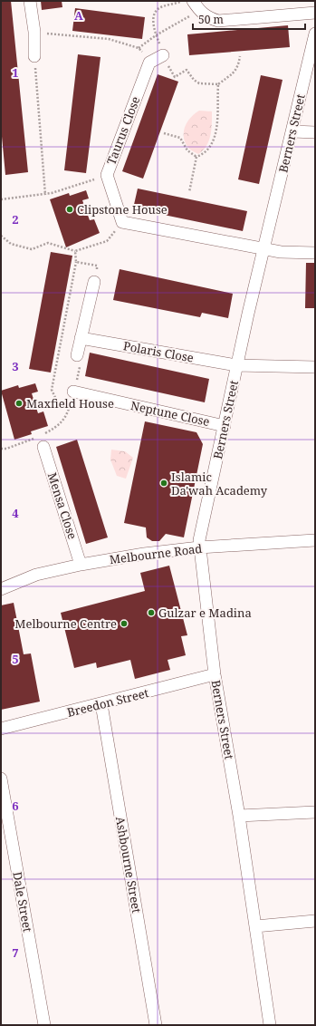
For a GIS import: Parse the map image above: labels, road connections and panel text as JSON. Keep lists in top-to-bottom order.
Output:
{
  "streets": {
    "street": [
      "Taurus Close",
      "Berners Street",
      "Polaris Close",
      "Neptune Close",
      "Mensa Close",
      "Melbourne Road",
      "Breedon Street",
      "Ashbourne Street",
      "Dale Street"
    ]
  },
  "crossings": [
    ["Berners Street", "Polaris Close"],
    ["Berners Street", "Neptune Close"],
    ["Berners Street", "Melbourne Road"],
    ["Berners Street", "Breedon Street"],
    ["Mensa Close", "Melbourne Road"],
    ["Breedon Street", "Ashbourne Street"]
  ],
  "places": [
    "Clipstone House",
    "Maxfield House",
    "Islamic Da'wah Academy",
    "Gulzar e Madina",
    "Melbourne Centre"
  ],
  "scale_bar": "50 m",
  "grid": {
    "columns": ["A"],
    "rows": [
      "1",
      "2",
      "3",
      "4",
      "5",
      "6",
      "7"
    ]
  }
}
